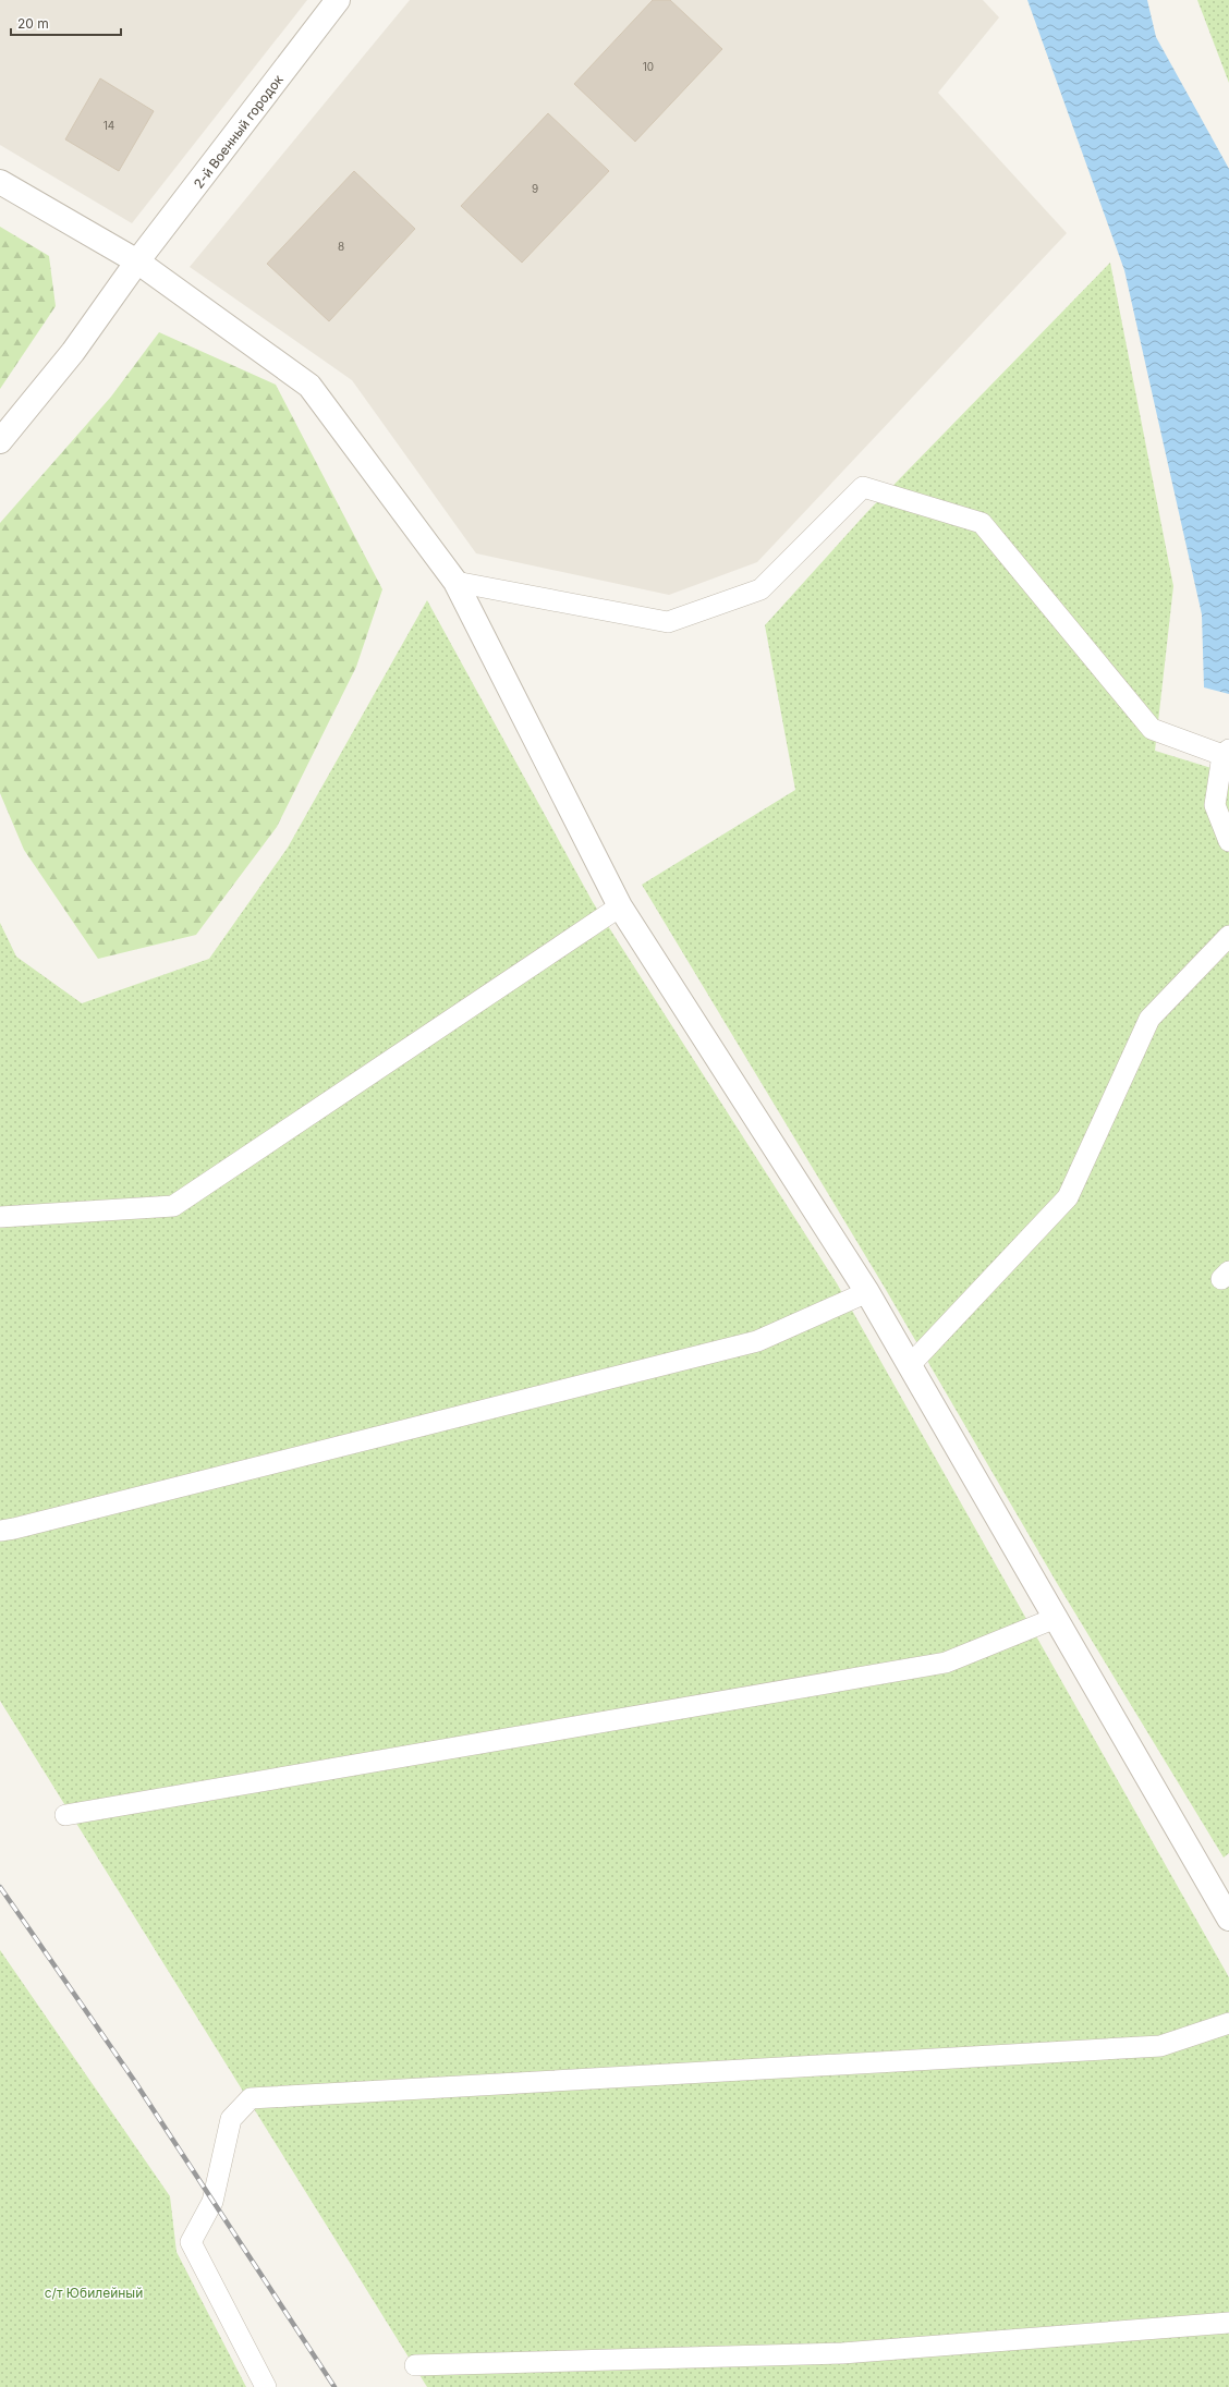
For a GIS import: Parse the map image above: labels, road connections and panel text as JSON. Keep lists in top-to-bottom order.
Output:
{
  "streets": {
    "street": ["2-й Военный городок"]
  },
  "parks": ["с/т Юбилейный"],
  "house_numbers": [
    "10",
    "14",
    "9",
    "8"
  ],
  "scale_bar": "20 m"
}
